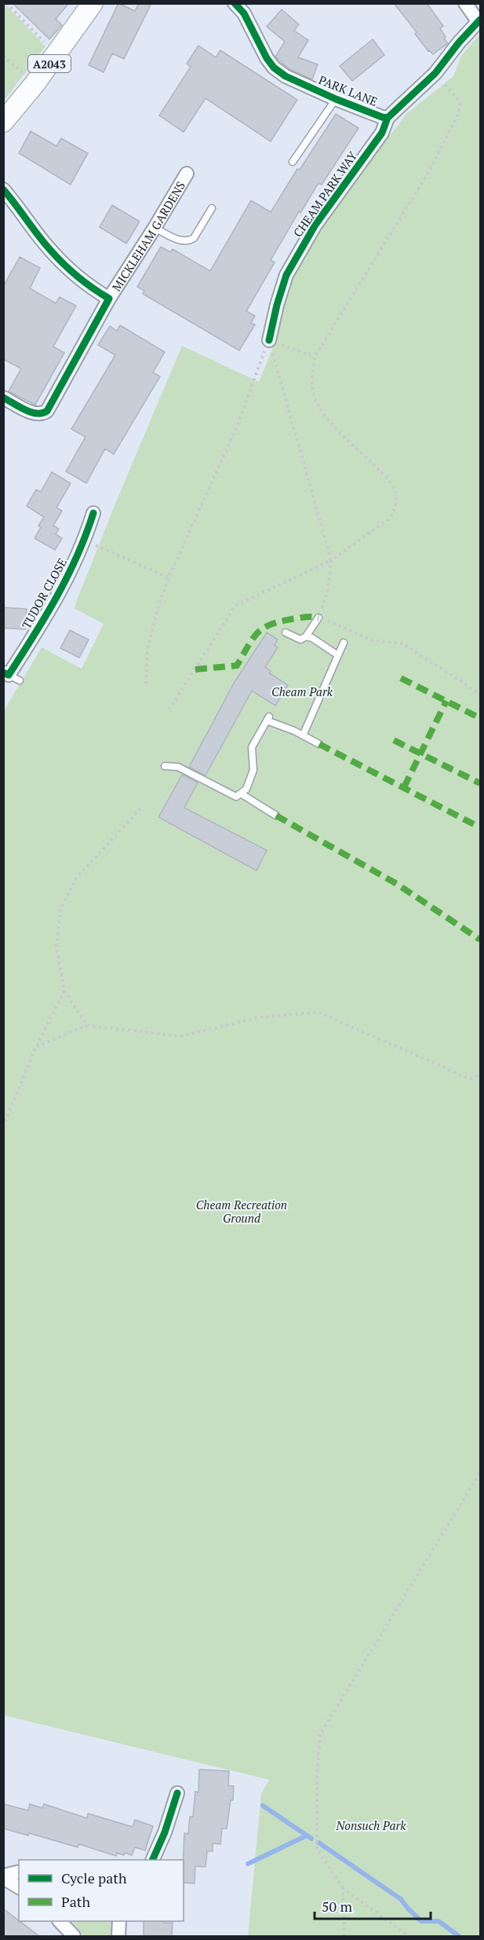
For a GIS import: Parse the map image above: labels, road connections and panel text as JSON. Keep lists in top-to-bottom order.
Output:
{
  "streets": {
    "main road": ["A2043"],
    "street": [
      "PARK LANE",
      "CHEAM PARK WAY",
      "MICKLEHAM GARDENS",
      "TUDOR CLOSE"
    ]
  },
  "crossings": [
    ["PARK LANE", "CHEAM PARK WAY"]
  ],
  "parks": ["Cheam Park", "Cheam Recreation Ground", "Nonsuch Park"],
  "legend": ["Cycle path", "Path"],
  "scale_bar": "50 m"
}
